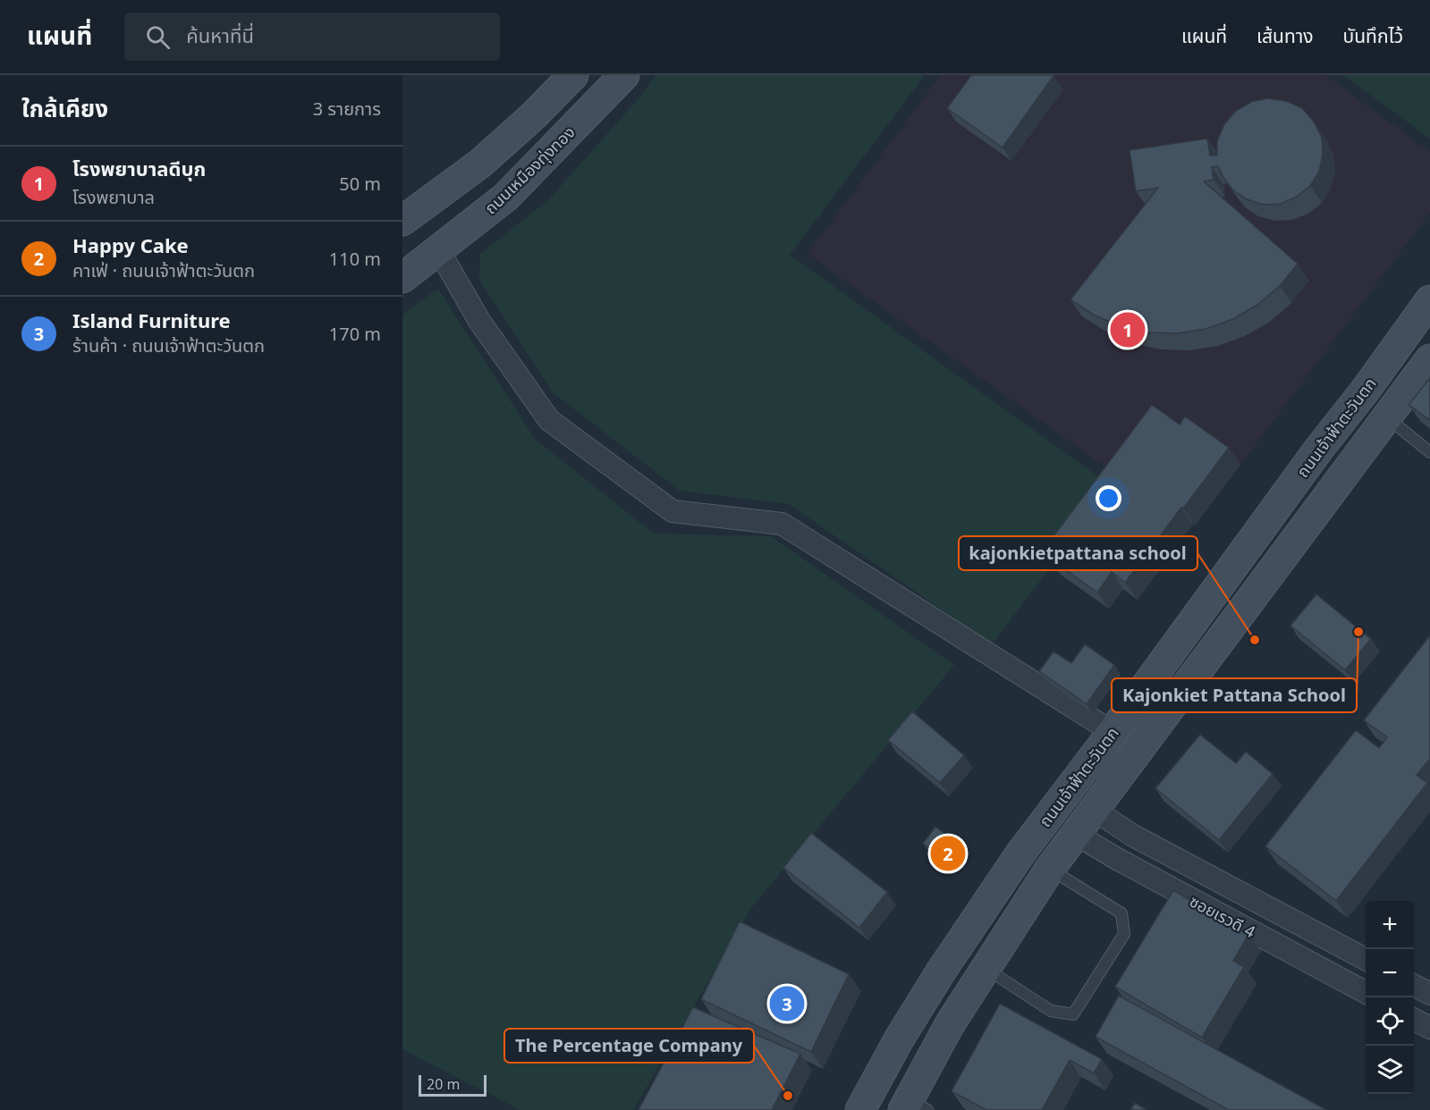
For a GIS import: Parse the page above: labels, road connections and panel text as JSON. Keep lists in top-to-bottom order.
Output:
{
  "streets": {
    "main road": ["ถนนเหมืองทุ่งทอง", "ถนนเจ้าฟ้าตะวันตก"],
    "street": ["ซอยเรวดี 4"]
  },
  "places": ["Kajonkiet Pattana School", "kajonkietpattana school", "The Percentage Company"],
  "scale_bar": "20 m",
  "page": {
    "header": "แผนที่",
    "search": "ค้นหาที่นี่",
    "nav": ["แผนที่", "เส้นทาง", "บันทึกไว้"],
    "heading": ["ใกล้เคียง", "3 รายการ"],
    "list": [
      {
        "mark": "1",
        "name": "โรงพยาบาลดีบุก",
        "note": "โรงพยาบาล",
        "value": "50 m"
      },
      {
        "mark": "2",
        "name": "Happy Cake",
        "note": "คาเฟ่ · ถนนเจ้าฟ้าตะวันตก",
        "value": "110 m"
      },
      {
        "mark": "3",
        "name": "Island Furniture",
        "note": "ร้านค้า · ถนนเจ้าฟ้าตะวันตก",
        "value": "170 m"
      }
    ],
    "pins": ["1", "2", "3"],
    "map_buttons": ["+", "−"],
    "scale": "20 m"
  }
}
